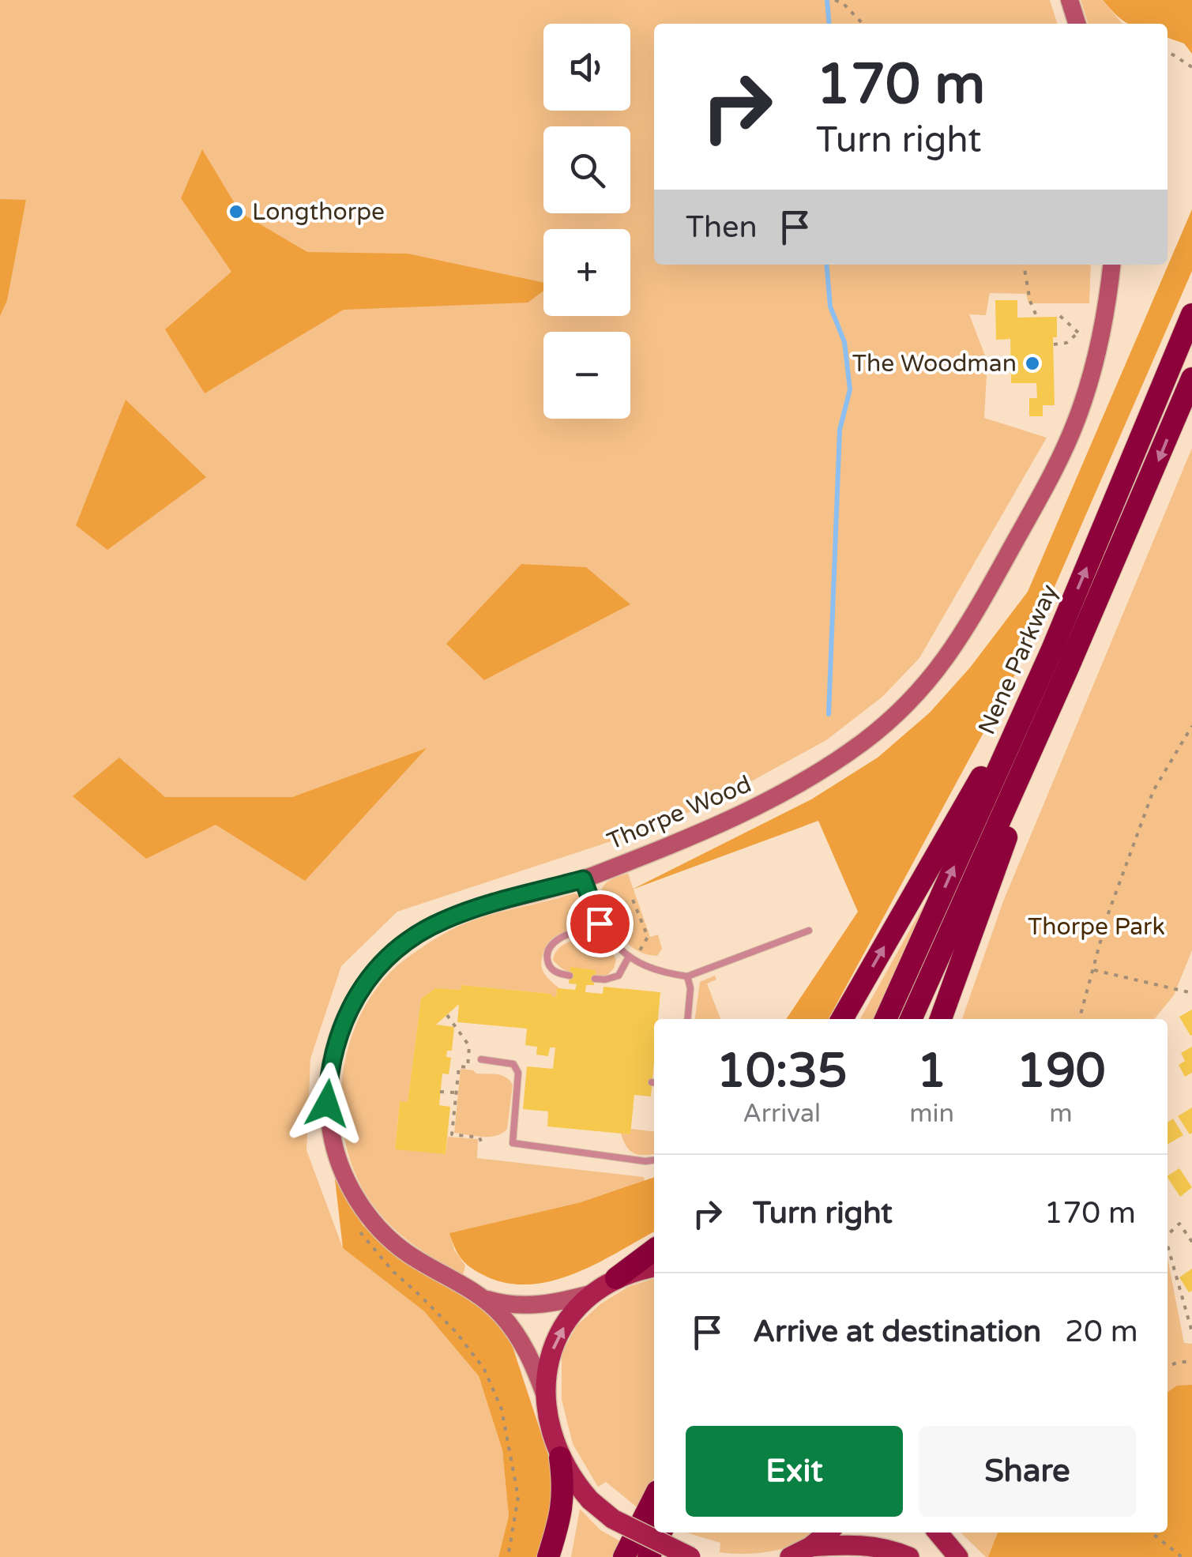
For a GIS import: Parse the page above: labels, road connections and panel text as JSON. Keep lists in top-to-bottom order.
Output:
{
  "streets": {
    "highway": ["Nene Parkway"],
    "street": ["Thorpe Wood"]
  },
  "parks": ["Thorpe Park"],
  "places": ["Longthorpe", "The Woodman"],
  "page": {
    "map_buttons": ["+", "−"],
    "turn": ["170 m", "Turn right"],
    "then": "Then",
    "eta": [
      "10:35",
      "Arrival",
      "1",
      "min",
      "190",
      "m"
    ],
    "list": [
      {
        "name": "Turn right",
        "value": "170 m"
      },
      {
        "name": "Arrive at destination",
        "value": "20 m"
      }
    ],
    "buttons": ["Exit", "Share"]
  }
}
